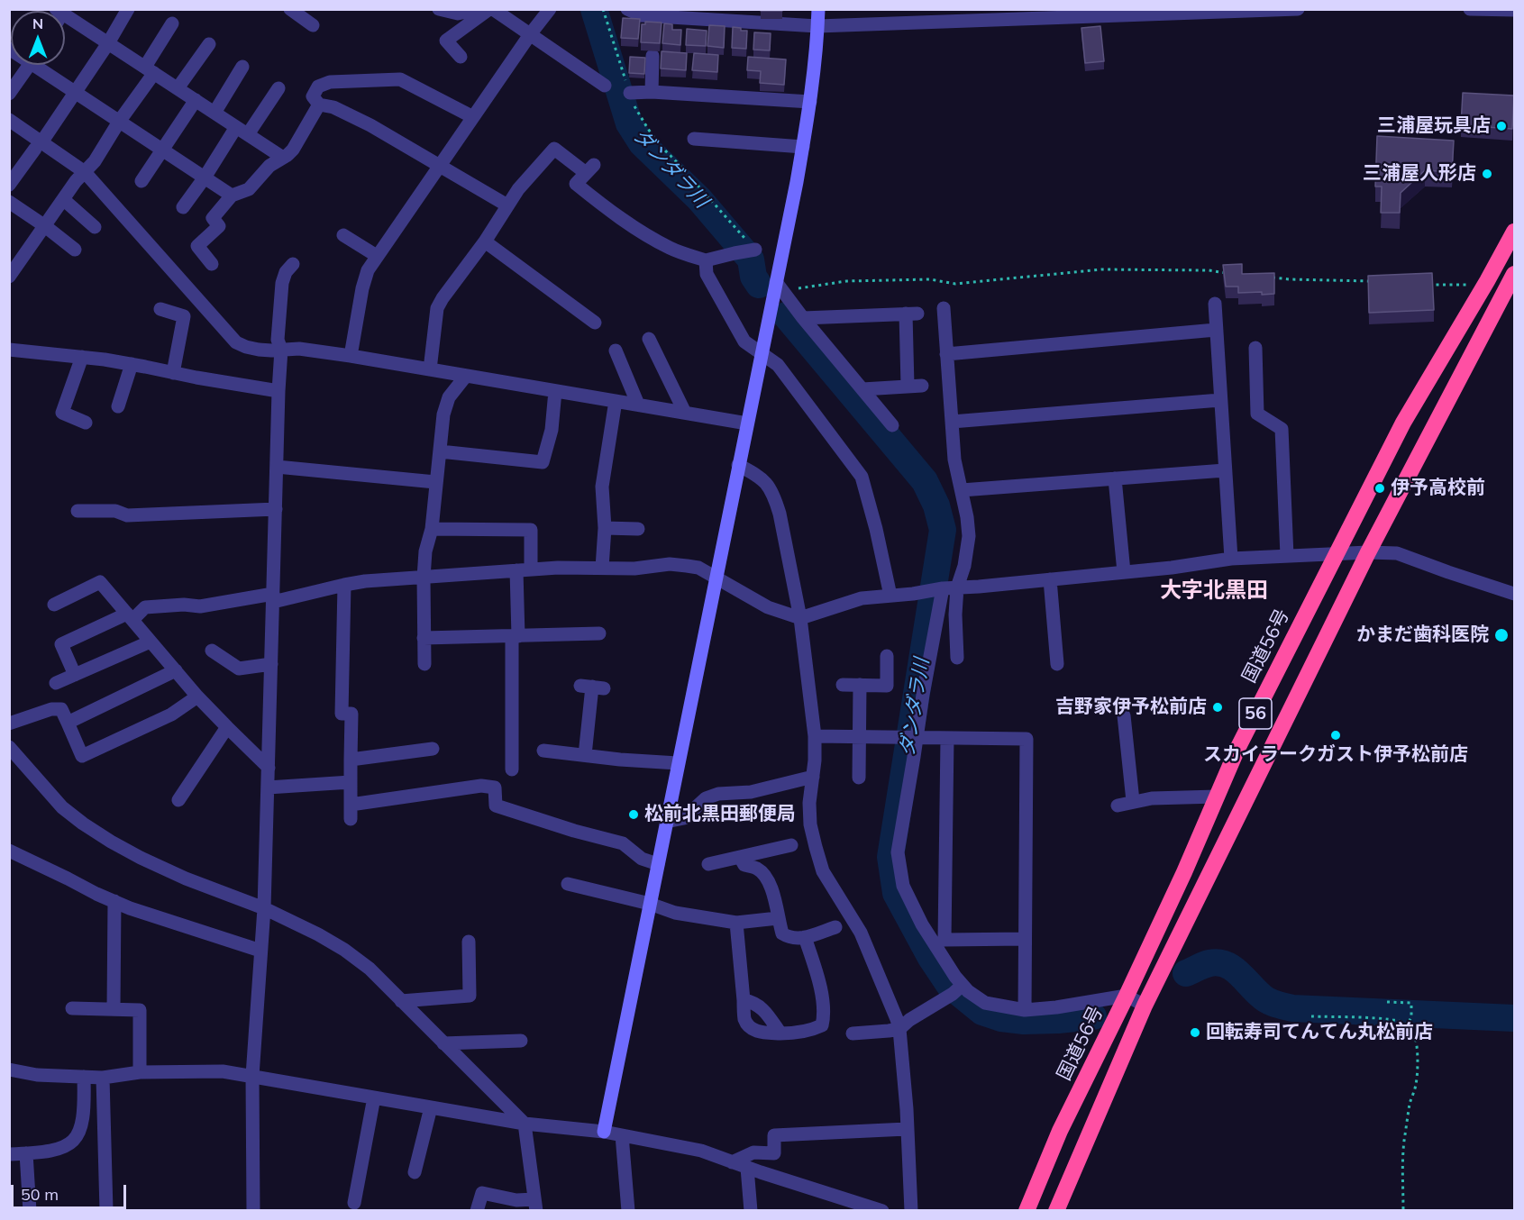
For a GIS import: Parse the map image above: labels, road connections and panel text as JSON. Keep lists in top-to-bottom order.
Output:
{
  "streets": {
    "highway": ["国道56号", "56"]
  },
  "districts": ["大字北黒田"],
  "water": ["ダンダラ川"],
  "places": [
    "三浦屋玩具店",
    "三浦屋人形店",
    "伊予高校前",
    "かまだ歯科医院",
    "吉野家伊予松前店",
    "スカイラークガスト伊予松前店",
    "松前北黒田郵便局",
    "回転寿司てんてん丸松前店"
  ],
  "scale_bar": "50 m",
  "north": "top"
}
